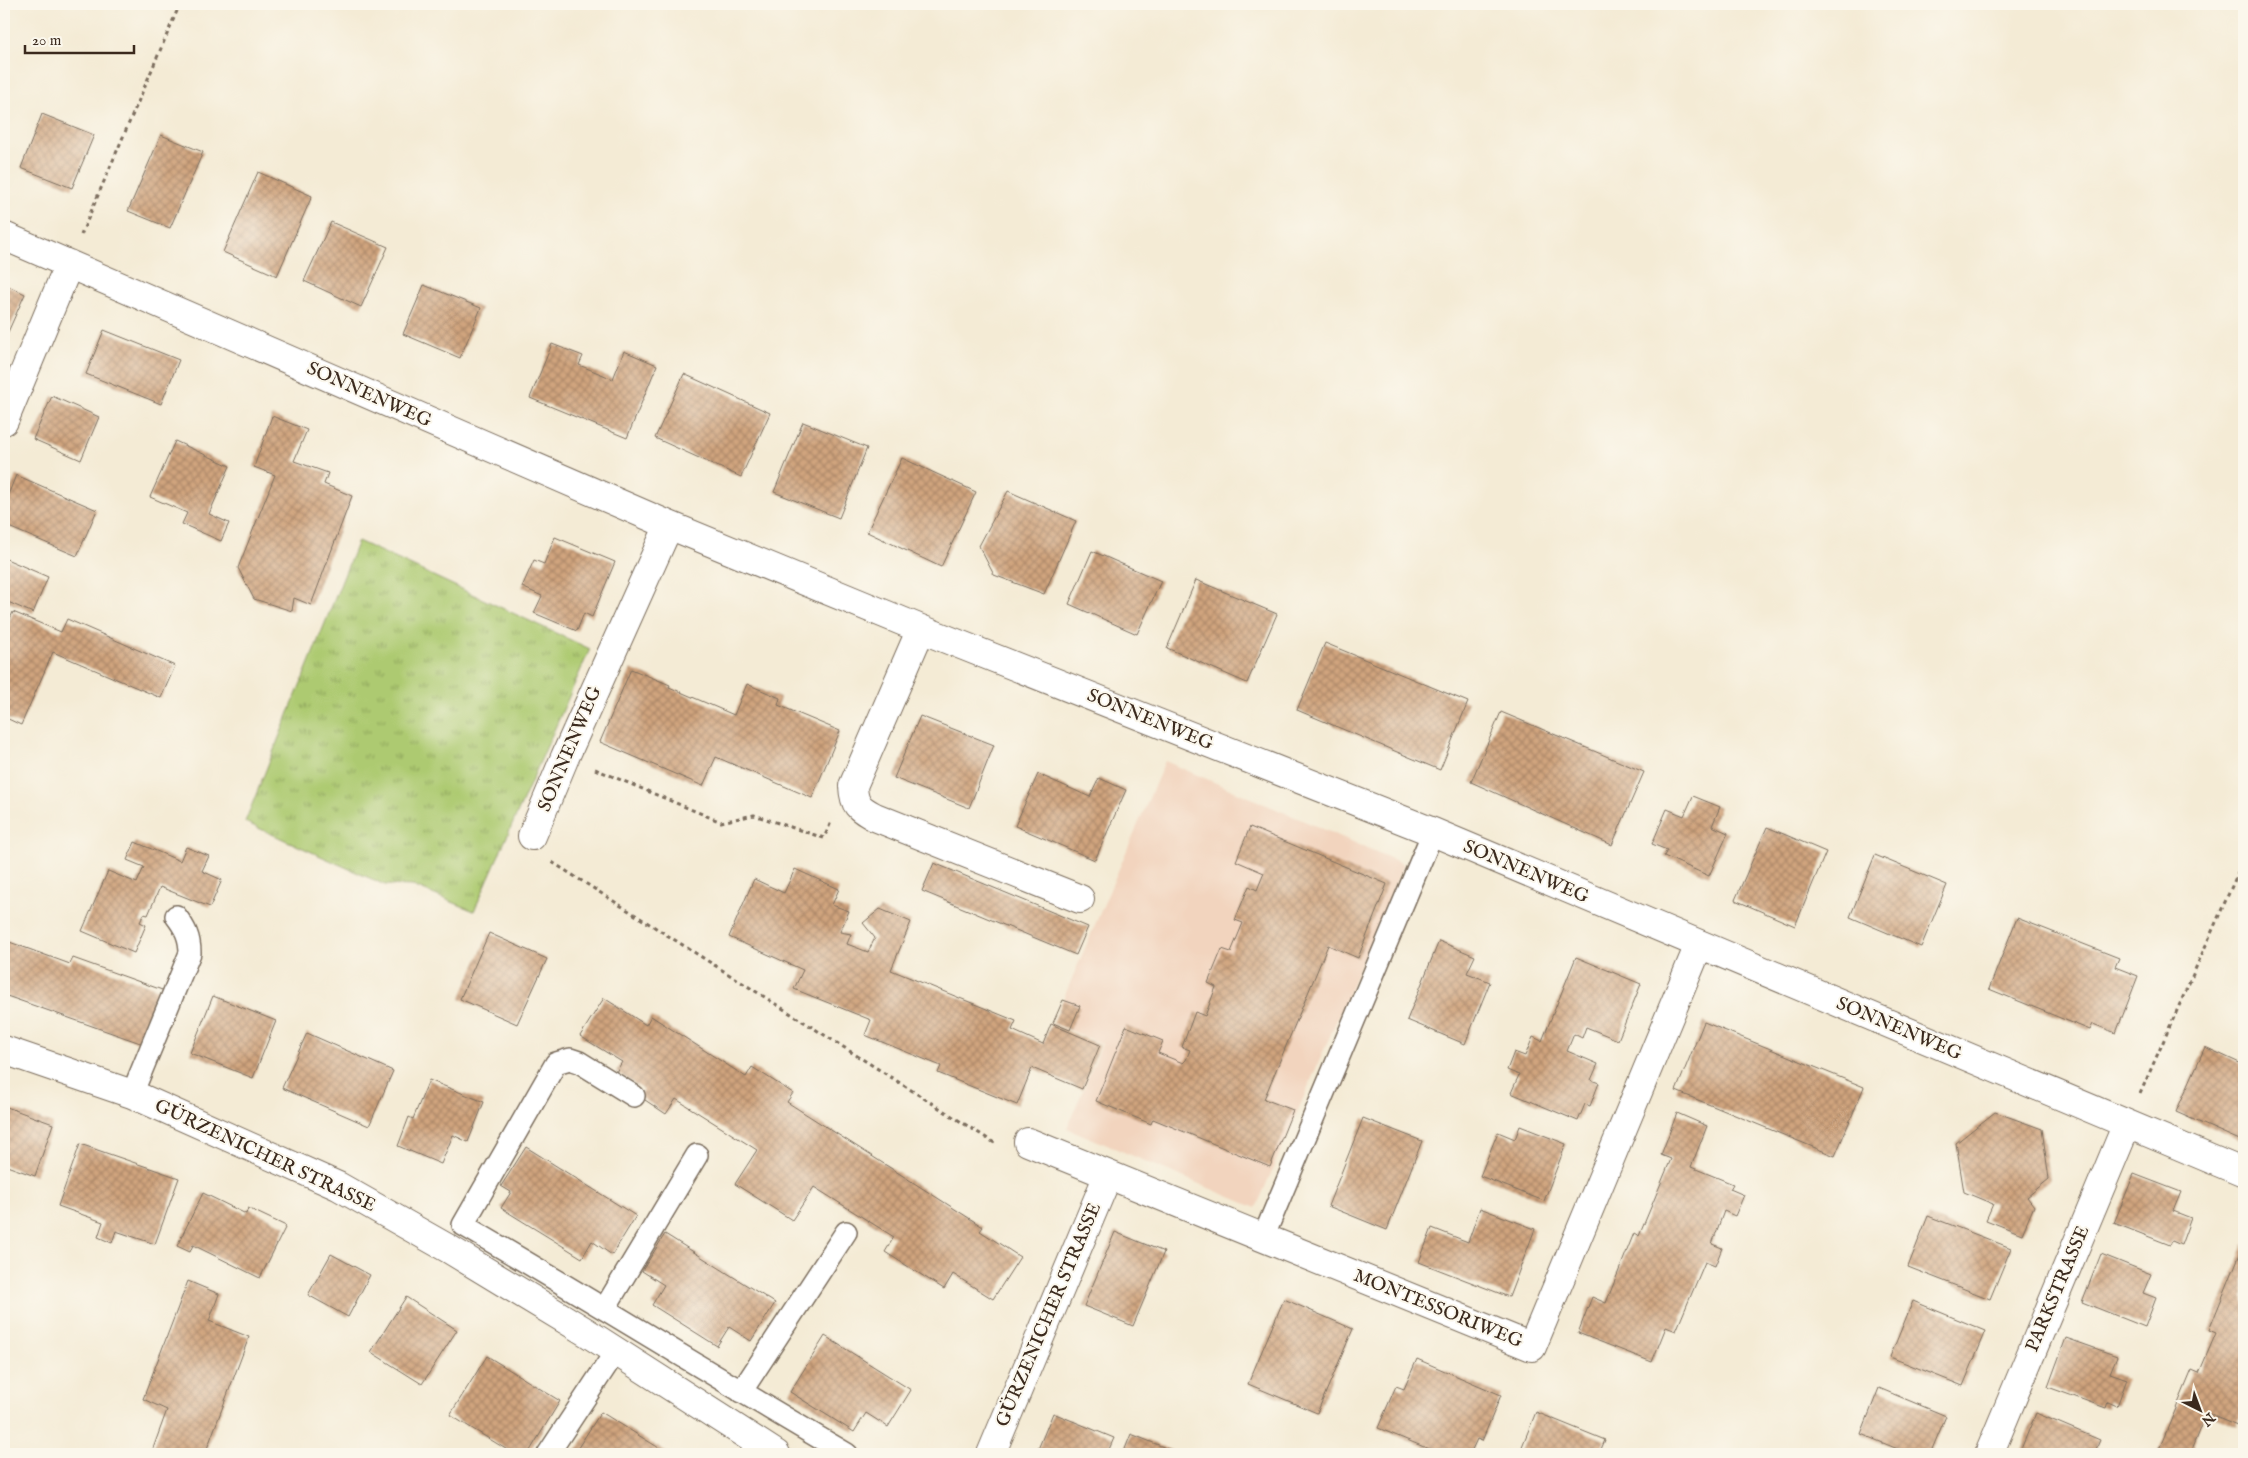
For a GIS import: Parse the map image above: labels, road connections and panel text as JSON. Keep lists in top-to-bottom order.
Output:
{
  "streets": {
    "street": [
      "SONNENWEG",
      "GÜRZENICHER STRASSE",
      "PARKSTRASSE",
      "MONTESSORIWEG"
    ]
  },
  "crossings": [
    ["SONNENWEG", "PARKSTRASSE"],
    ["SONNENWEG", "MONTESSORIWEG"],
    ["GÜRZENICHER STRASSE", "MONTESSORIWEG"]
  ],
  "scale_bar": "20 m",
  "north": "bottom right"
}
